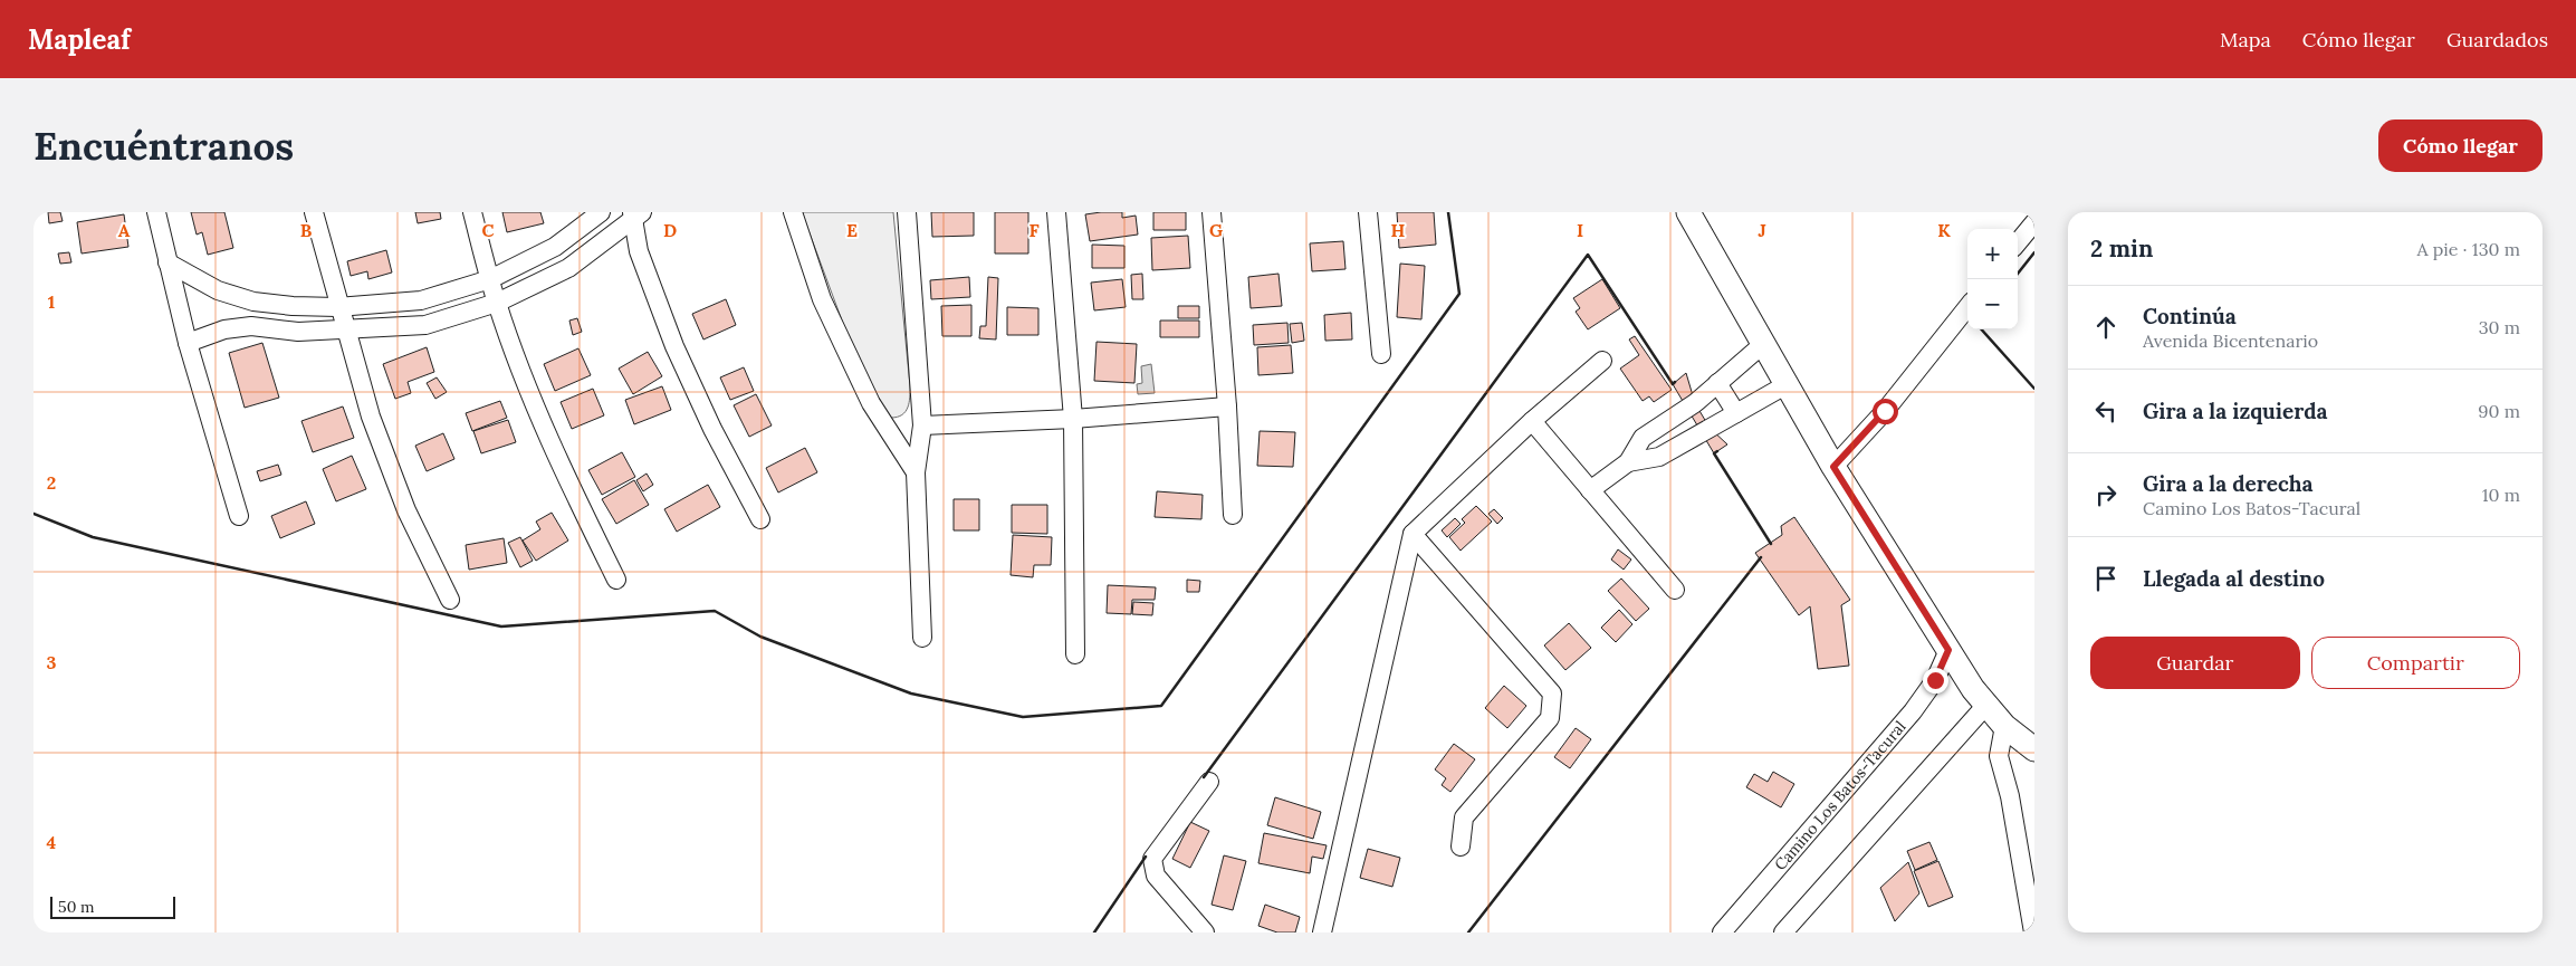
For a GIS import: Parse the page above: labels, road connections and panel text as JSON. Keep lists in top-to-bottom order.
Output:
{
  "streets": {
    "street": ["Camino Los Batos-Tacural"]
  },
  "scale_bar": "50 m",
  "page": {
    "header": "Mapleaf",
    "nav": ["Mapa", "Cómo llegar", "Guardados"],
    "buttons": [
      "Cómo llegar",
      ["Guardar", "Compartir"]
    ],
    "title": "Encuéntranos",
    "heading": ["2 min", "A pie · 130 m"],
    "map_buttons": ["+", "−"],
    "list": [
      ["Continúa", "Avenida Bicentenario", "30 m"],
      ["Gira a la izquierda", "90 m"],
      ["Gira a la derecha", "Camino Los Batos-Tacural", "10 m"],
      "Llegada al destino"
    ],
    "scale": "50 m"
  },
  "grid": {
    "columns": [
      "A",
      "B",
      "C",
      "D",
      "E",
      "F",
      "G",
      "H",
      "I",
      "J",
      "K"
    ],
    "rows": [
      "1",
      "2",
      "3",
      "4"
    ]
  }
}
